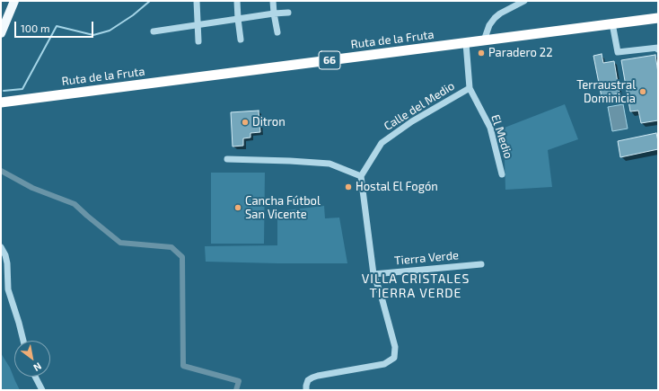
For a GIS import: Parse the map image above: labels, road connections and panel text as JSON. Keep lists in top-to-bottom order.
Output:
{
  "streets": {
    "highway": ["Ruta de la Fruta", "66"],
    "street": ["Calle del Medio", "El Medio", "Tierra Verde"]
  },
  "crossings": [
    ["Ruta de la Fruta", "Calle del Medio"],
    ["Calle del Medio", "El Medio"]
  ],
  "districts": ["VILLA CRISTALES TIERRA VERDE"],
  "places": [
    "Paradero 22",
    "Terraustral Dominicia",
    "Ditron",
    "Hostal El Fogón",
    "Cancha Fútbol San Vicente"
  ],
  "scale_bar": "100 m",
  "north": "bottom right"
}
